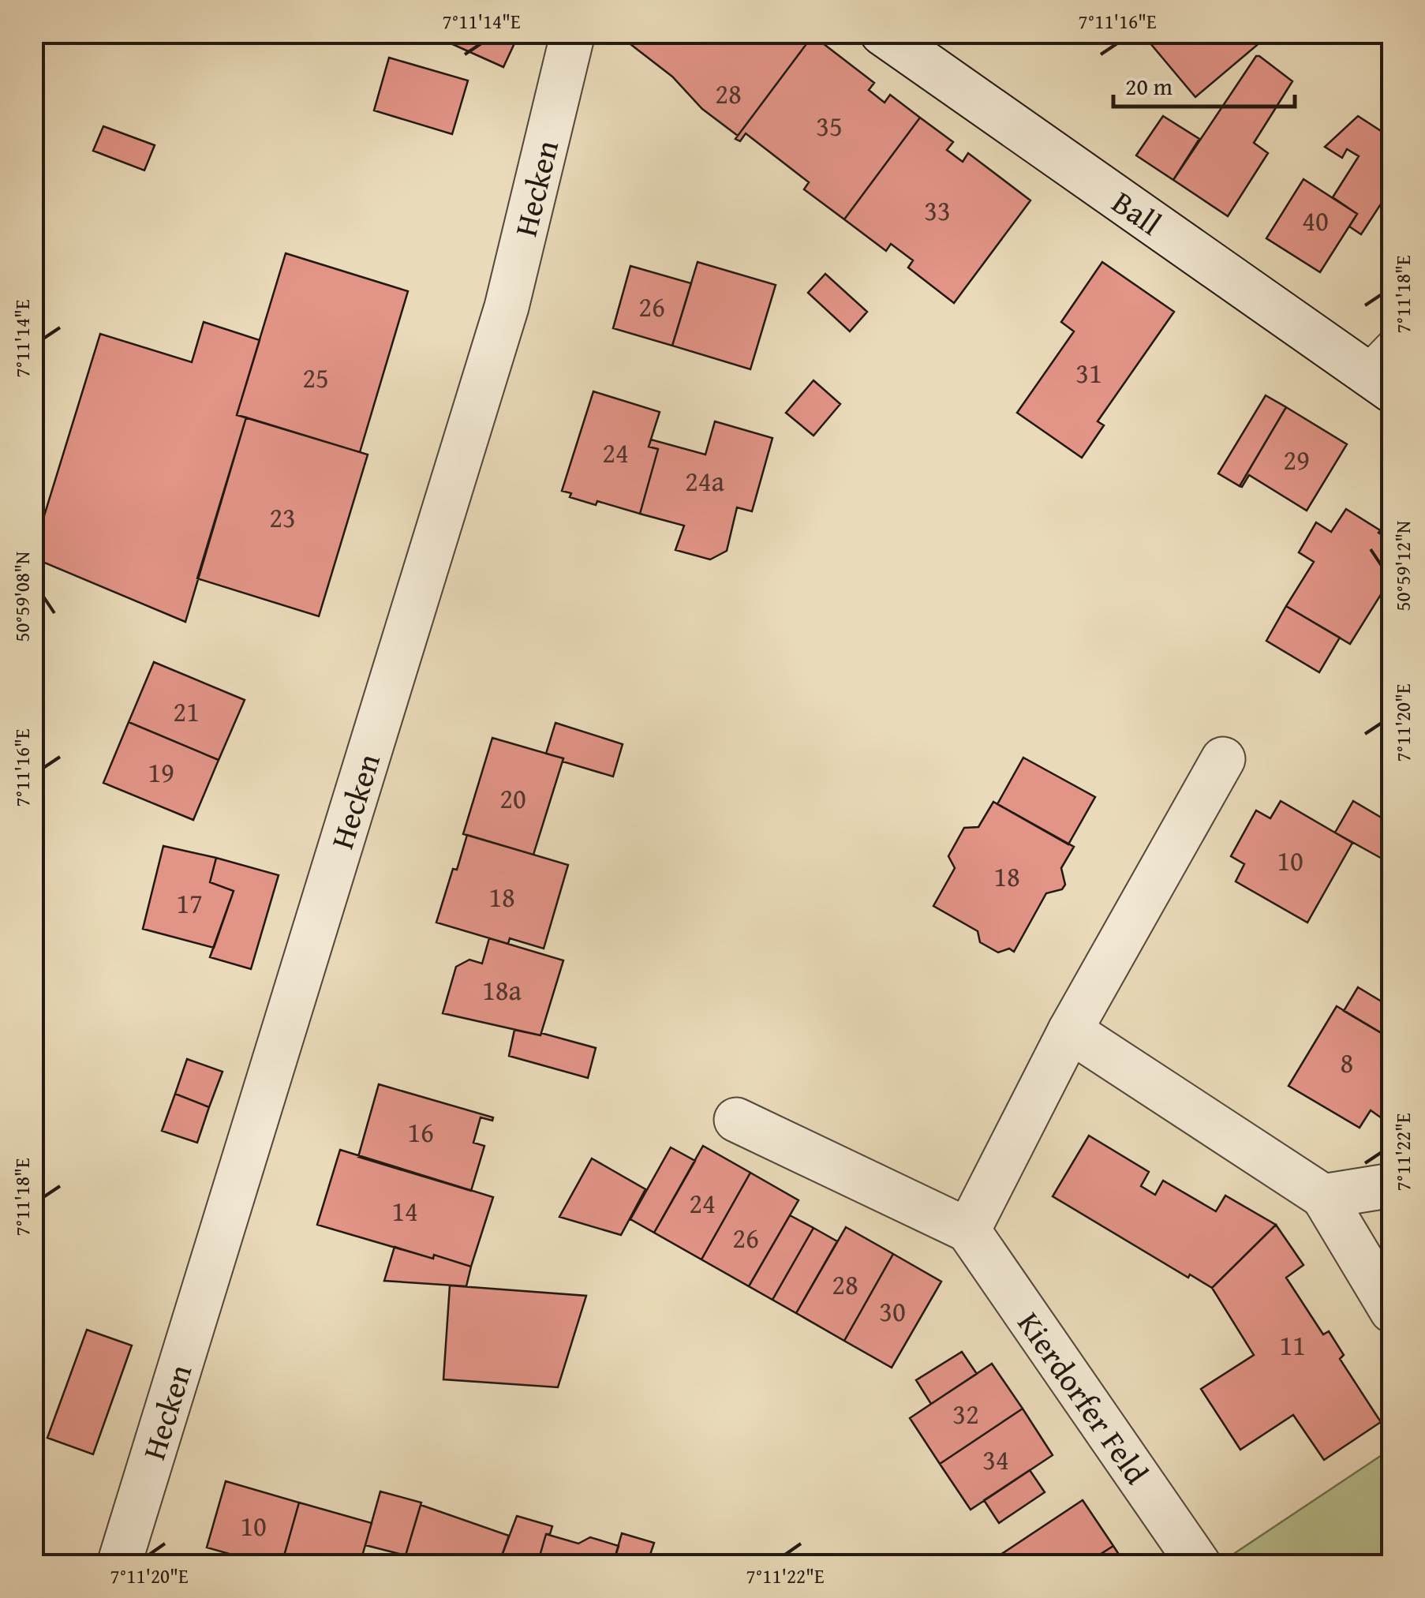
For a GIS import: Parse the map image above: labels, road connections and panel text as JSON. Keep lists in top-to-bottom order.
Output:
{
  "streets": {
    "street": ["Hecken", "Ball", "Kierdorfer Feld"]
  },
  "house_numbers": [
    "28",
    "35",
    "33",
    "40",
    "26",
    "31",
    "25",
    "24",
    "29",
    "24a",
    "23",
    "21",
    "19",
    "20",
    "10",
    "18",
    "18",
    "17",
    "18a",
    "8",
    "16",
    "24",
    "14",
    "26",
    "28",
    "30",
    "11",
    "32",
    "34",
    "10"
  ],
  "scale_bar": "20 m",
  "coordinates": [
    "7°11'14\"E",
    "7°11'16\"E",
    "7°11'18\"E",
    "50°59'12\"N",
    "50°59'08\"N",
    "7°11'20\"E",
    "7°11'22\"E"
  ]
}
